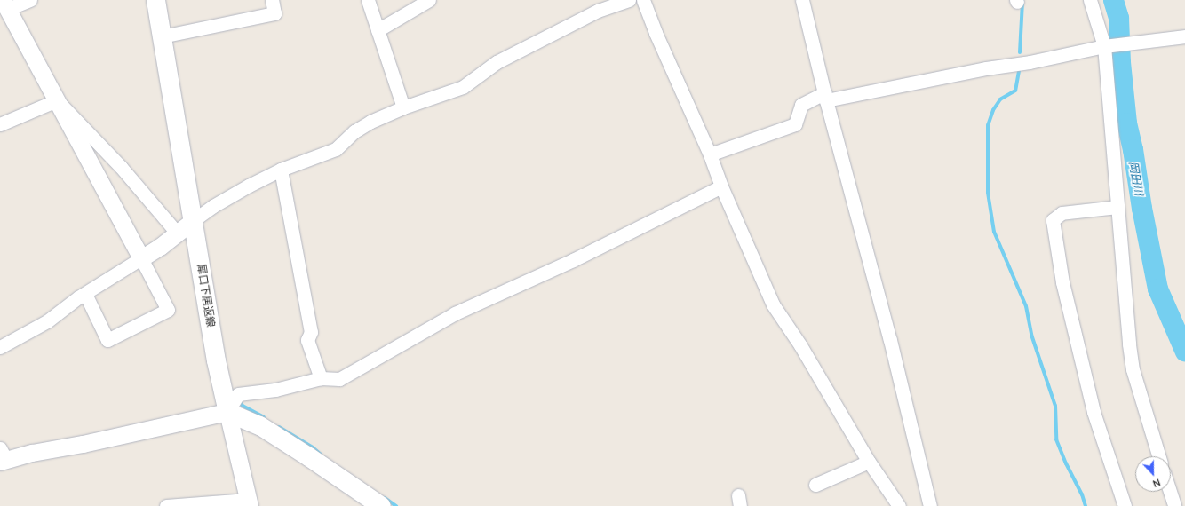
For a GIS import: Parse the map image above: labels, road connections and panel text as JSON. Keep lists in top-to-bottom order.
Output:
{
  "streets": {
    "main road": ["犀口下居返線"]
  },
  "water": ["岡田川"],
  "north": "bottom"
}
